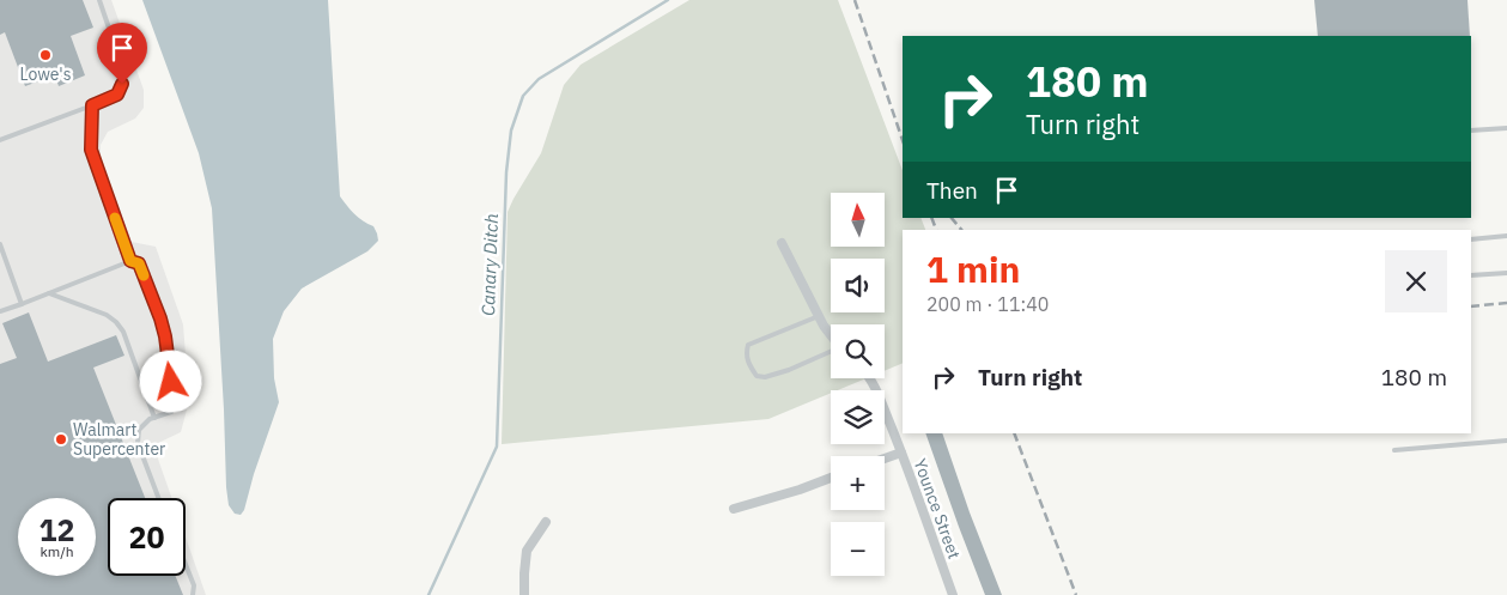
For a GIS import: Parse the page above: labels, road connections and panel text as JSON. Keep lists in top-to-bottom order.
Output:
{
  "streets": {
    "street": ["Younce Street"]
  },
  "water": ["Canary Ditch"],
  "places": ["Lowe's", "Walmart Supercenter"],
  "north": "top",
  "page": {
    "turn": ["180 m", "Turn right"],
    "then": "Then",
    "map_buttons": ["+", "−"],
    "heading": ["1 min", "200 m · 11:40"],
    "list": [
      {
        "name": "Turn right",
        "value": "180 m"
      }
    ],
    "speed": "12 km/h",
    "limit": "20"
  }
}
